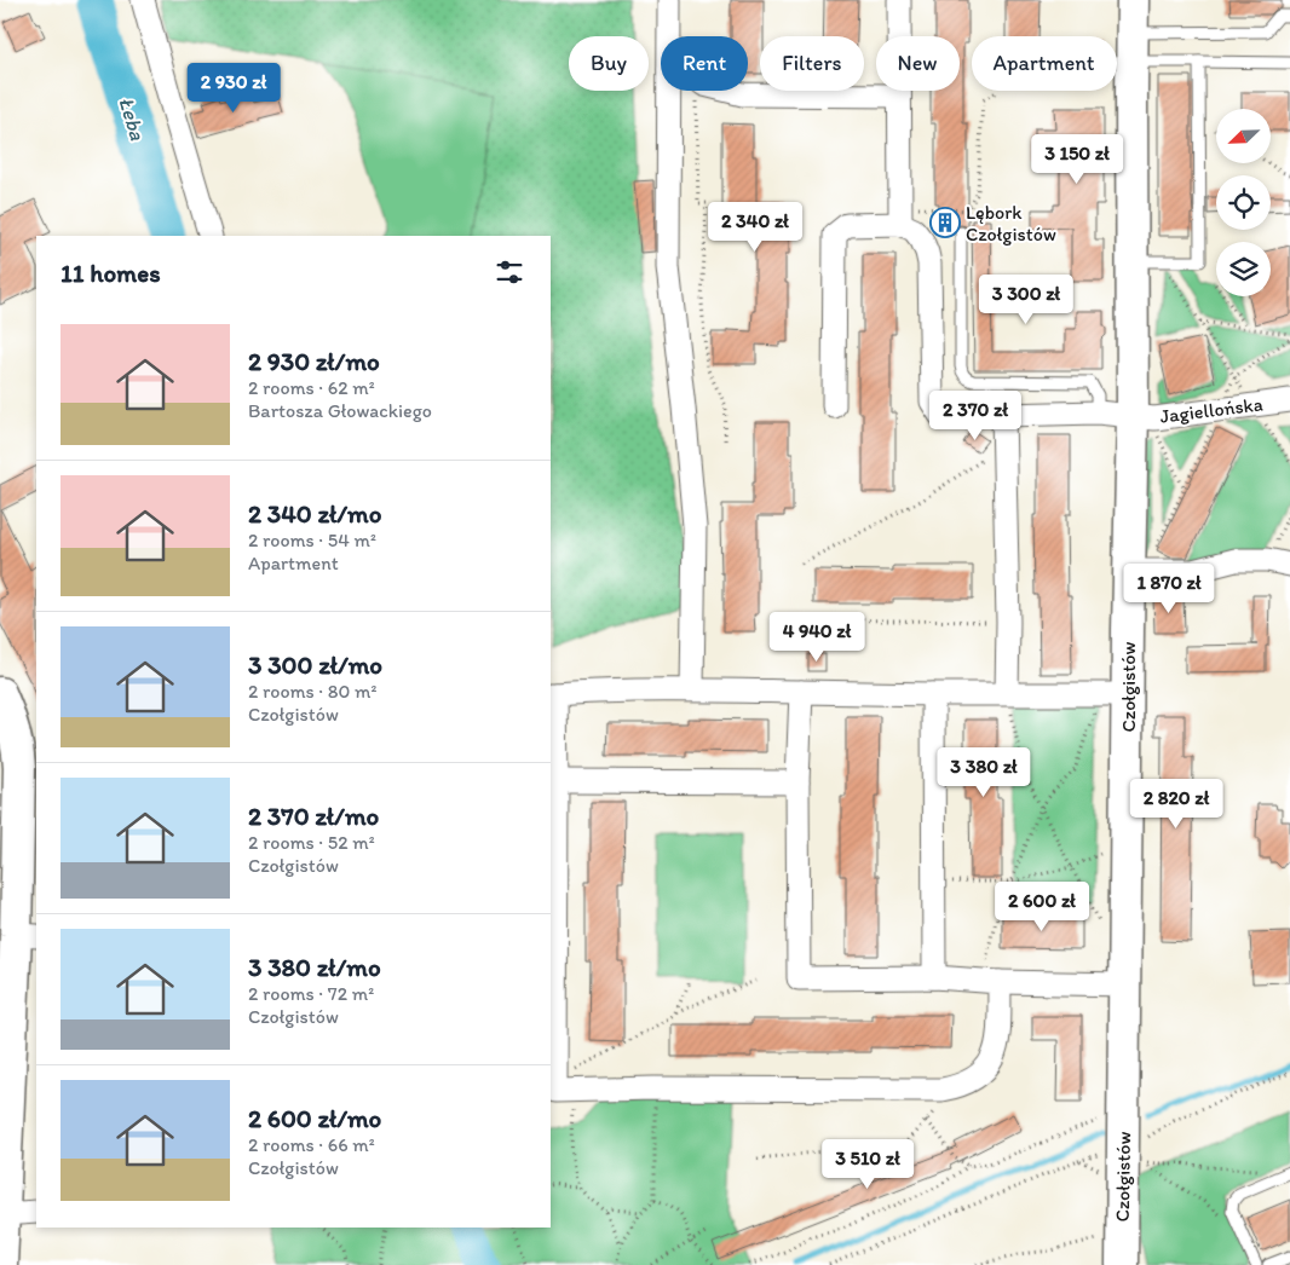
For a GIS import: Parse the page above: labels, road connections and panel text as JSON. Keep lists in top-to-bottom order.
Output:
{
  "streets": {
    "street": ["Jagiellońska", "Czołgistów"]
  },
  "crossings": [
    ["Jagiellońska", "Czołgistów"]
  ],
  "water": ["Łeba"],
  "places": {
    "building": ["Lębork Czołgistów"]
  },
  "north": "bottom left",
  "page": {
    "chip": [
      "Buy",
      "Rent",
      "Filters",
      "New",
      "Apartment"
    ],
    "price": [
      "2 930 zł",
      "3 150 zł",
      "2 340 zł",
      "3 300 zł",
      "2 370 zł",
      "1 870 zł",
      "4 940 zł",
      "3 380 zł",
      "2 820 zł",
      "2 600 zł",
      "3 510 zł"
    ],
    "heading": "11 homes",
    "list": [
      {
        "name": "2 930 zł/mo",
        "note": "2 rooms · 62 m² · Bartosza Głowackiego"
      },
      {
        "name": "2 340 zł/mo",
        "note": "2 rooms · 54 m² · Apartment"
      },
      {
        "name": "3 300 zł/mo",
        "note": "2 rooms · 80 m² · Czołgistów"
      },
      {
        "name": "2 370 zł/mo",
        "note": "2 rooms · 52 m² · Czołgistów"
      },
      {
        "name": "3 380 zł/mo",
        "note": "2 rooms · 72 m² · Czołgistów"
      },
      {
        "name": "2 600 zł/mo",
        "note": "2 rooms · 66 m² · Czołgistów"
      }
    ]
  }
}
